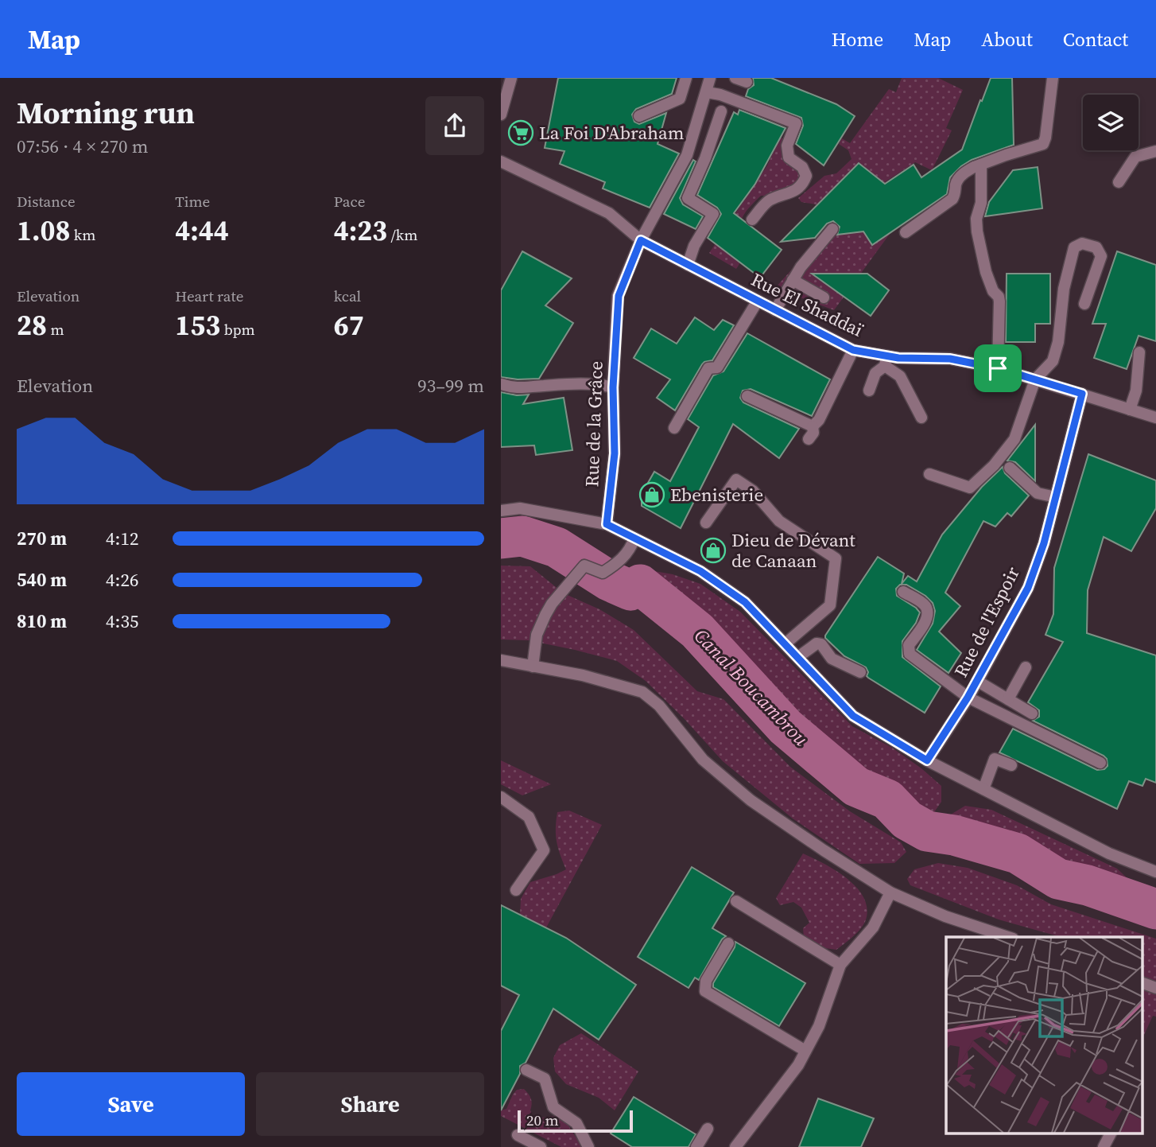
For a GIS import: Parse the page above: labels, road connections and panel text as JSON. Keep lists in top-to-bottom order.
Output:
{
  "streets": {
    "street": ["Rue El Shaddaï", "Rue de la Grâce", "Rue de l'Espoir"]
  },
  "crossings": [
    ["Rue El Shaddaï", "Rue de la Grâce"],
    ["Rue El Shaddaï", "Rue de l'Espoir"]
  ],
  "water": ["Canal Boucambrou"],
  "places": {
    "supermarket": ["La Foi D'Abraham"],
    "shop": ["Ebenisterie", "Dieu de Dévant de Canaan"]
  },
  "scale_bar": "20 m",
  "page": {
    "header": "Map",
    "nav": [
      "Home",
      "Map",
      "About",
      "Contact"
    ],
    "heading": ["Morning run", "07:56 · 4 × 270 m"],
    "stats": [
      ["Distance", "1.08 km"],
      ["Time", "4:44"],
      ["Pace", "4:23 /km"],
      ["Elevation", "28 m"],
      ["Heart rate", "153 bpm"],
      ["kcal", "67"]
    ],
    "chart": ["Elevation", "93–99 m"],
    "list": [
      {
        "name": "270 m",
        "note": "4:12"
      },
      {
        "name": "540 m",
        "note": "4:26"
      },
      {
        "name": "810 m",
        "note": "4:35"
      }
    ],
    "buttons": ["Save", "Share"],
    "scale": "20 m"
  }
}
